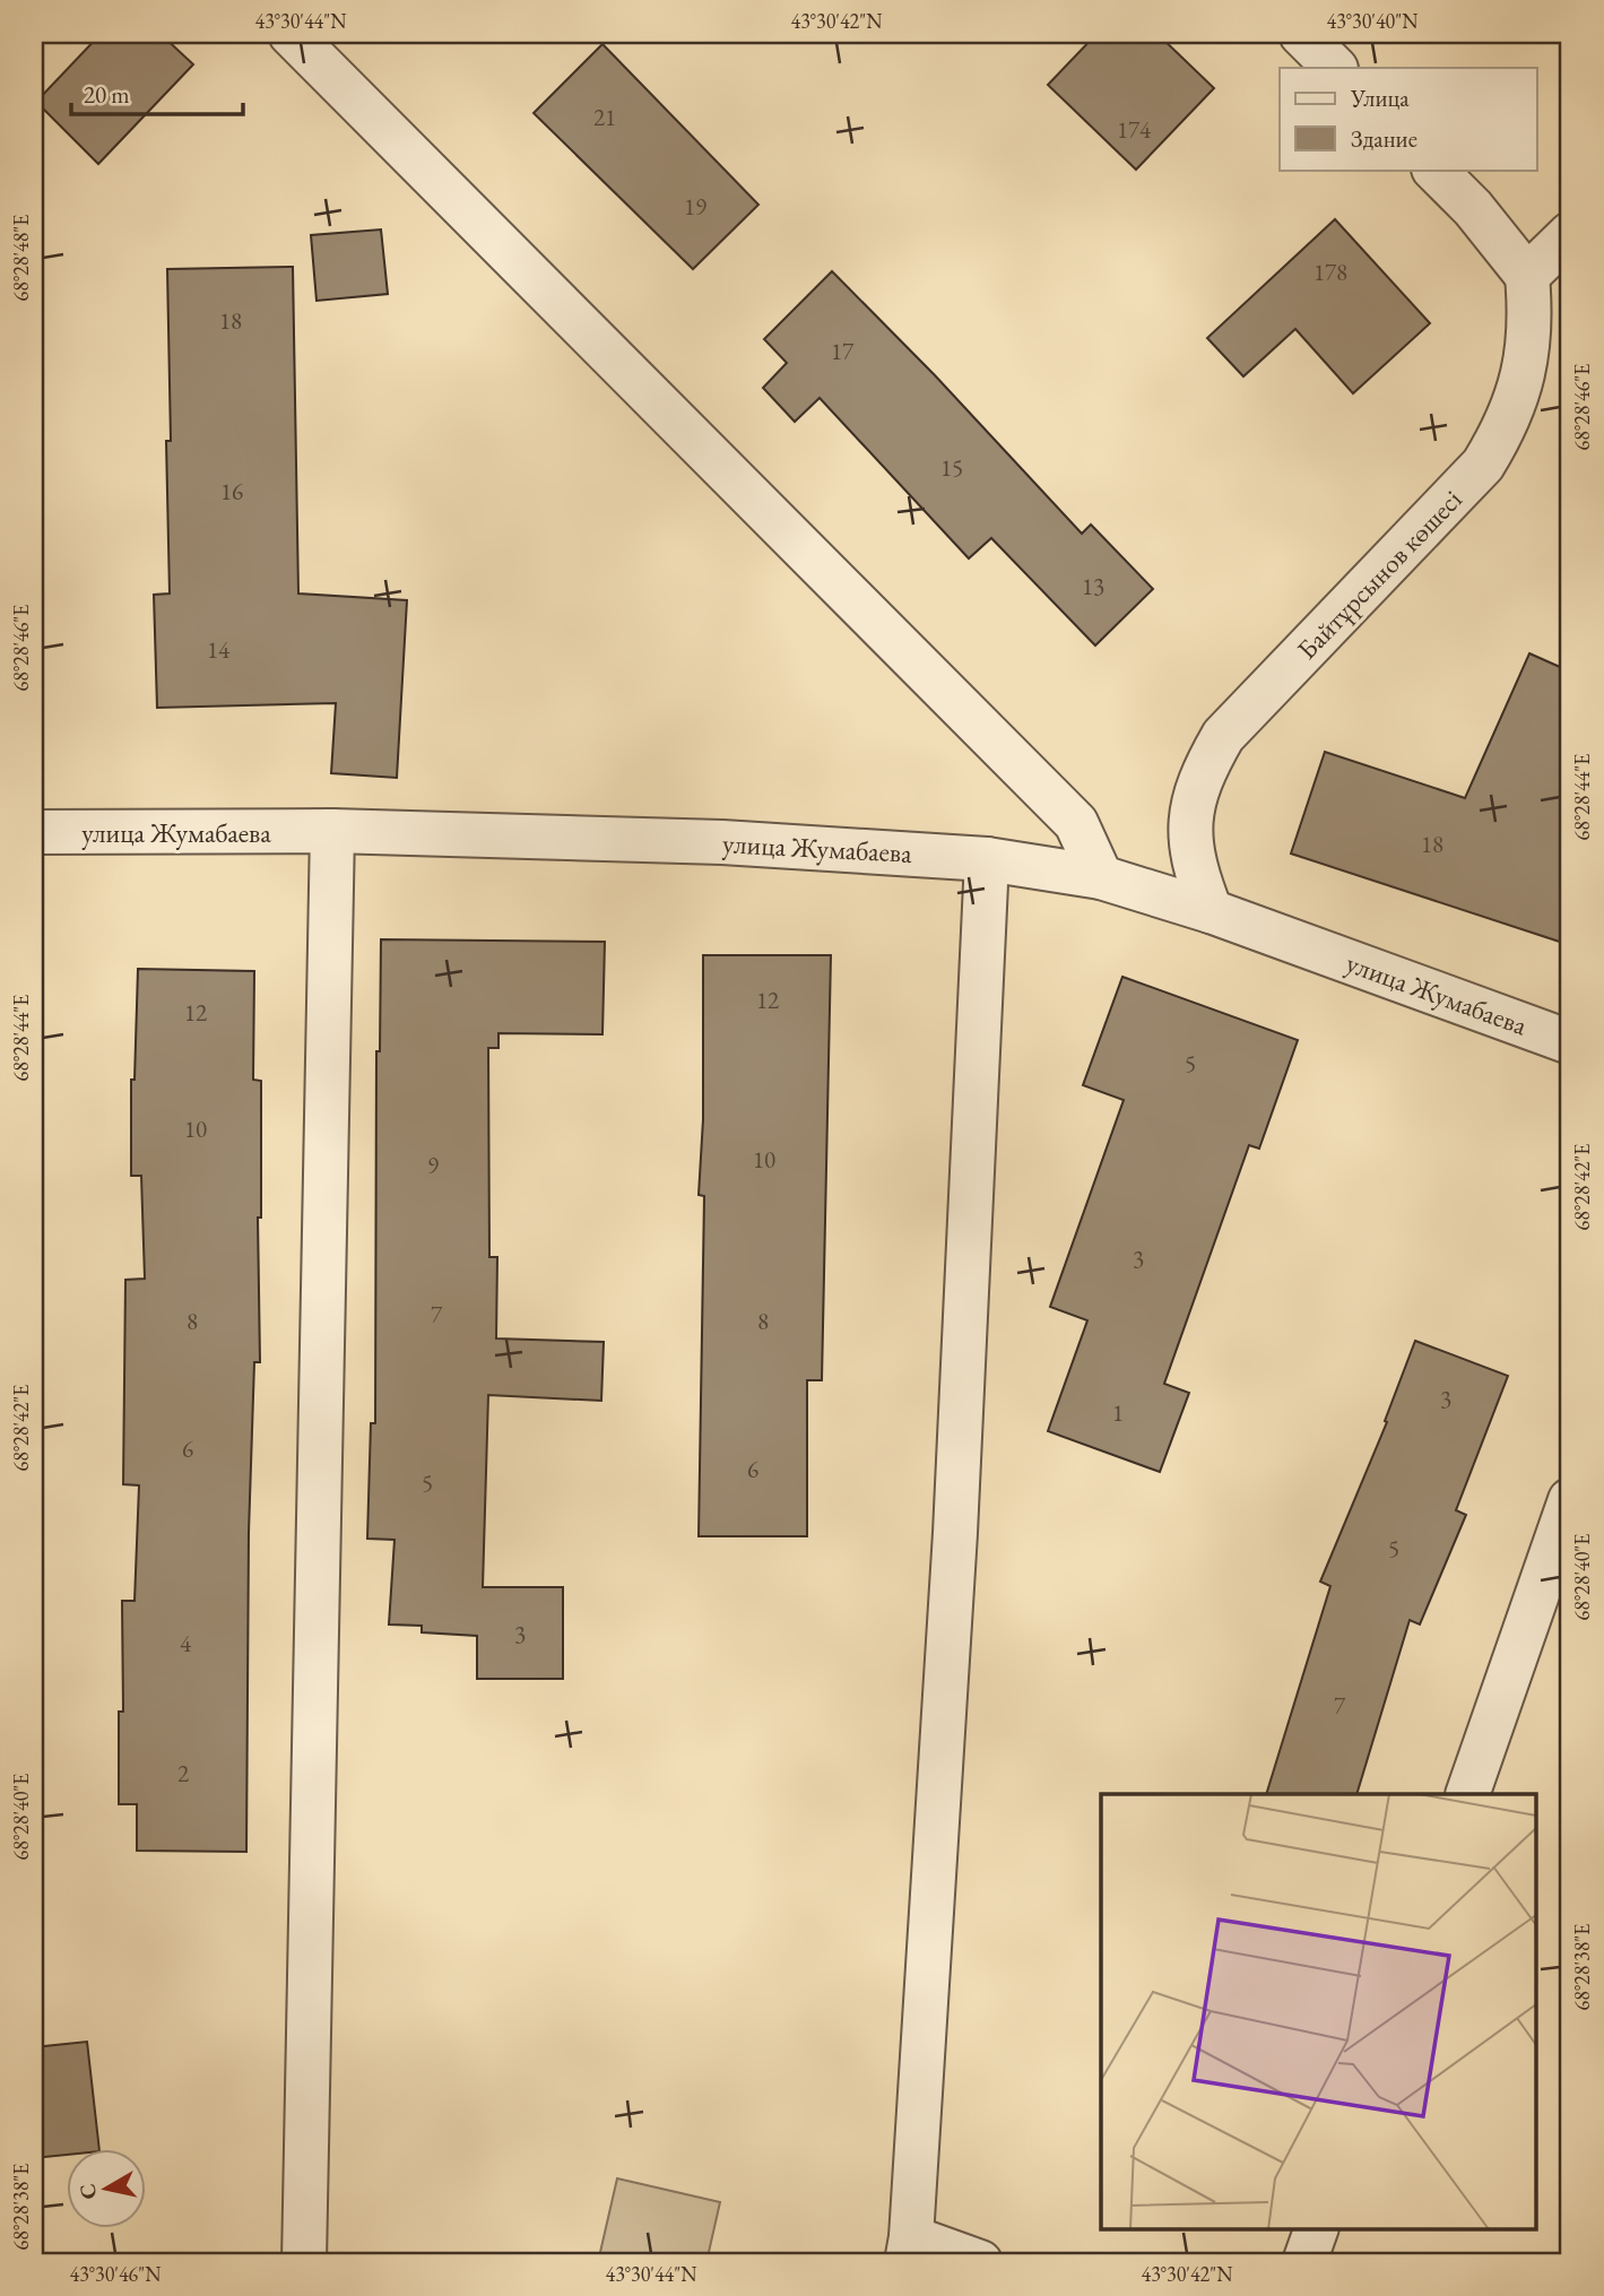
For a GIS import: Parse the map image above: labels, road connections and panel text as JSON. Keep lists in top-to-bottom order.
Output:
{
  "streets": {
    "street": ["Байтұрсынов көшесі", "улица Жумабаева"]
  },
  "crossings": [
    ["Байтұрсынов көшесі", "улица Жумабаева"]
  ],
  "house_numbers": [
    "21",
    "174",
    "19",
    "178",
    "18",
    "17",
    "15",
    "16",
    "13",
    "14",
    "18",
    "12",
    "12",
    "5",
    "10",
    "10",
    "9",
    "3",
    "7",
    "8",
    "8",
    "3",
    "1",
    "6",
    "6",
    "5",
    "5",
    "3",
    "4",
    "7",
    "2"
  ],
  "legend": ["Улица", "Здание"],
  "scale_bar": "20 m",
  "north": "left",
  "coordinates": [
    "43°30'44\"N",
    "43°30'42\"N",
    "43°30'40\"N",
    "68°28'48\"E",
    "68°28'46\"E",
    "68°28'44\"E",
    "68°28'42\"E",
    "68°28'40\"E",
    "68°28'38\"E",
    "43°30'46\"N"
  ]
}
